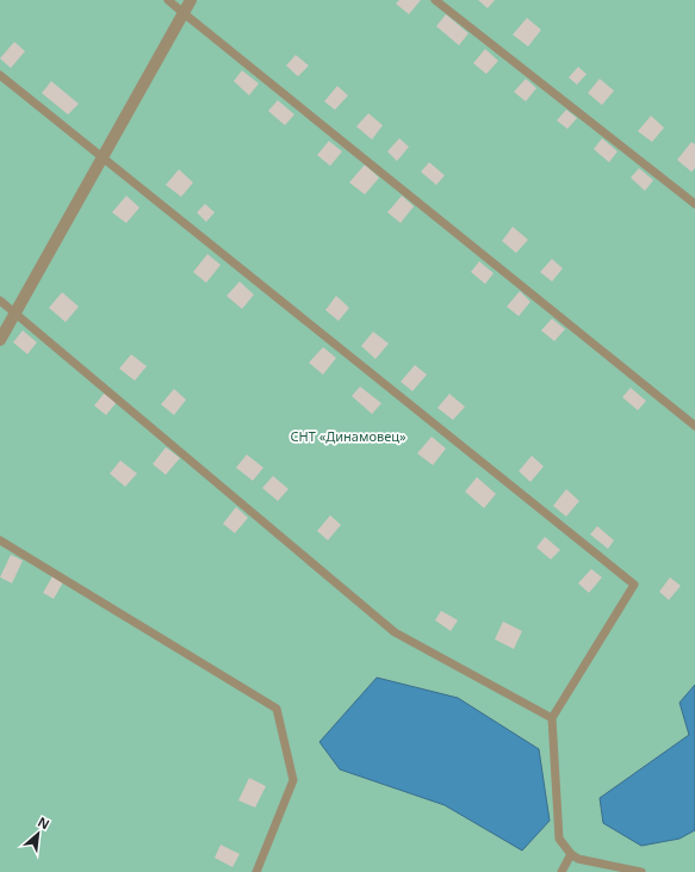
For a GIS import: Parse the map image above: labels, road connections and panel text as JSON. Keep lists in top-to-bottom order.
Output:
{
  "parks": ["СНТ «Динамовец»"],
  "north": "top right"
}
